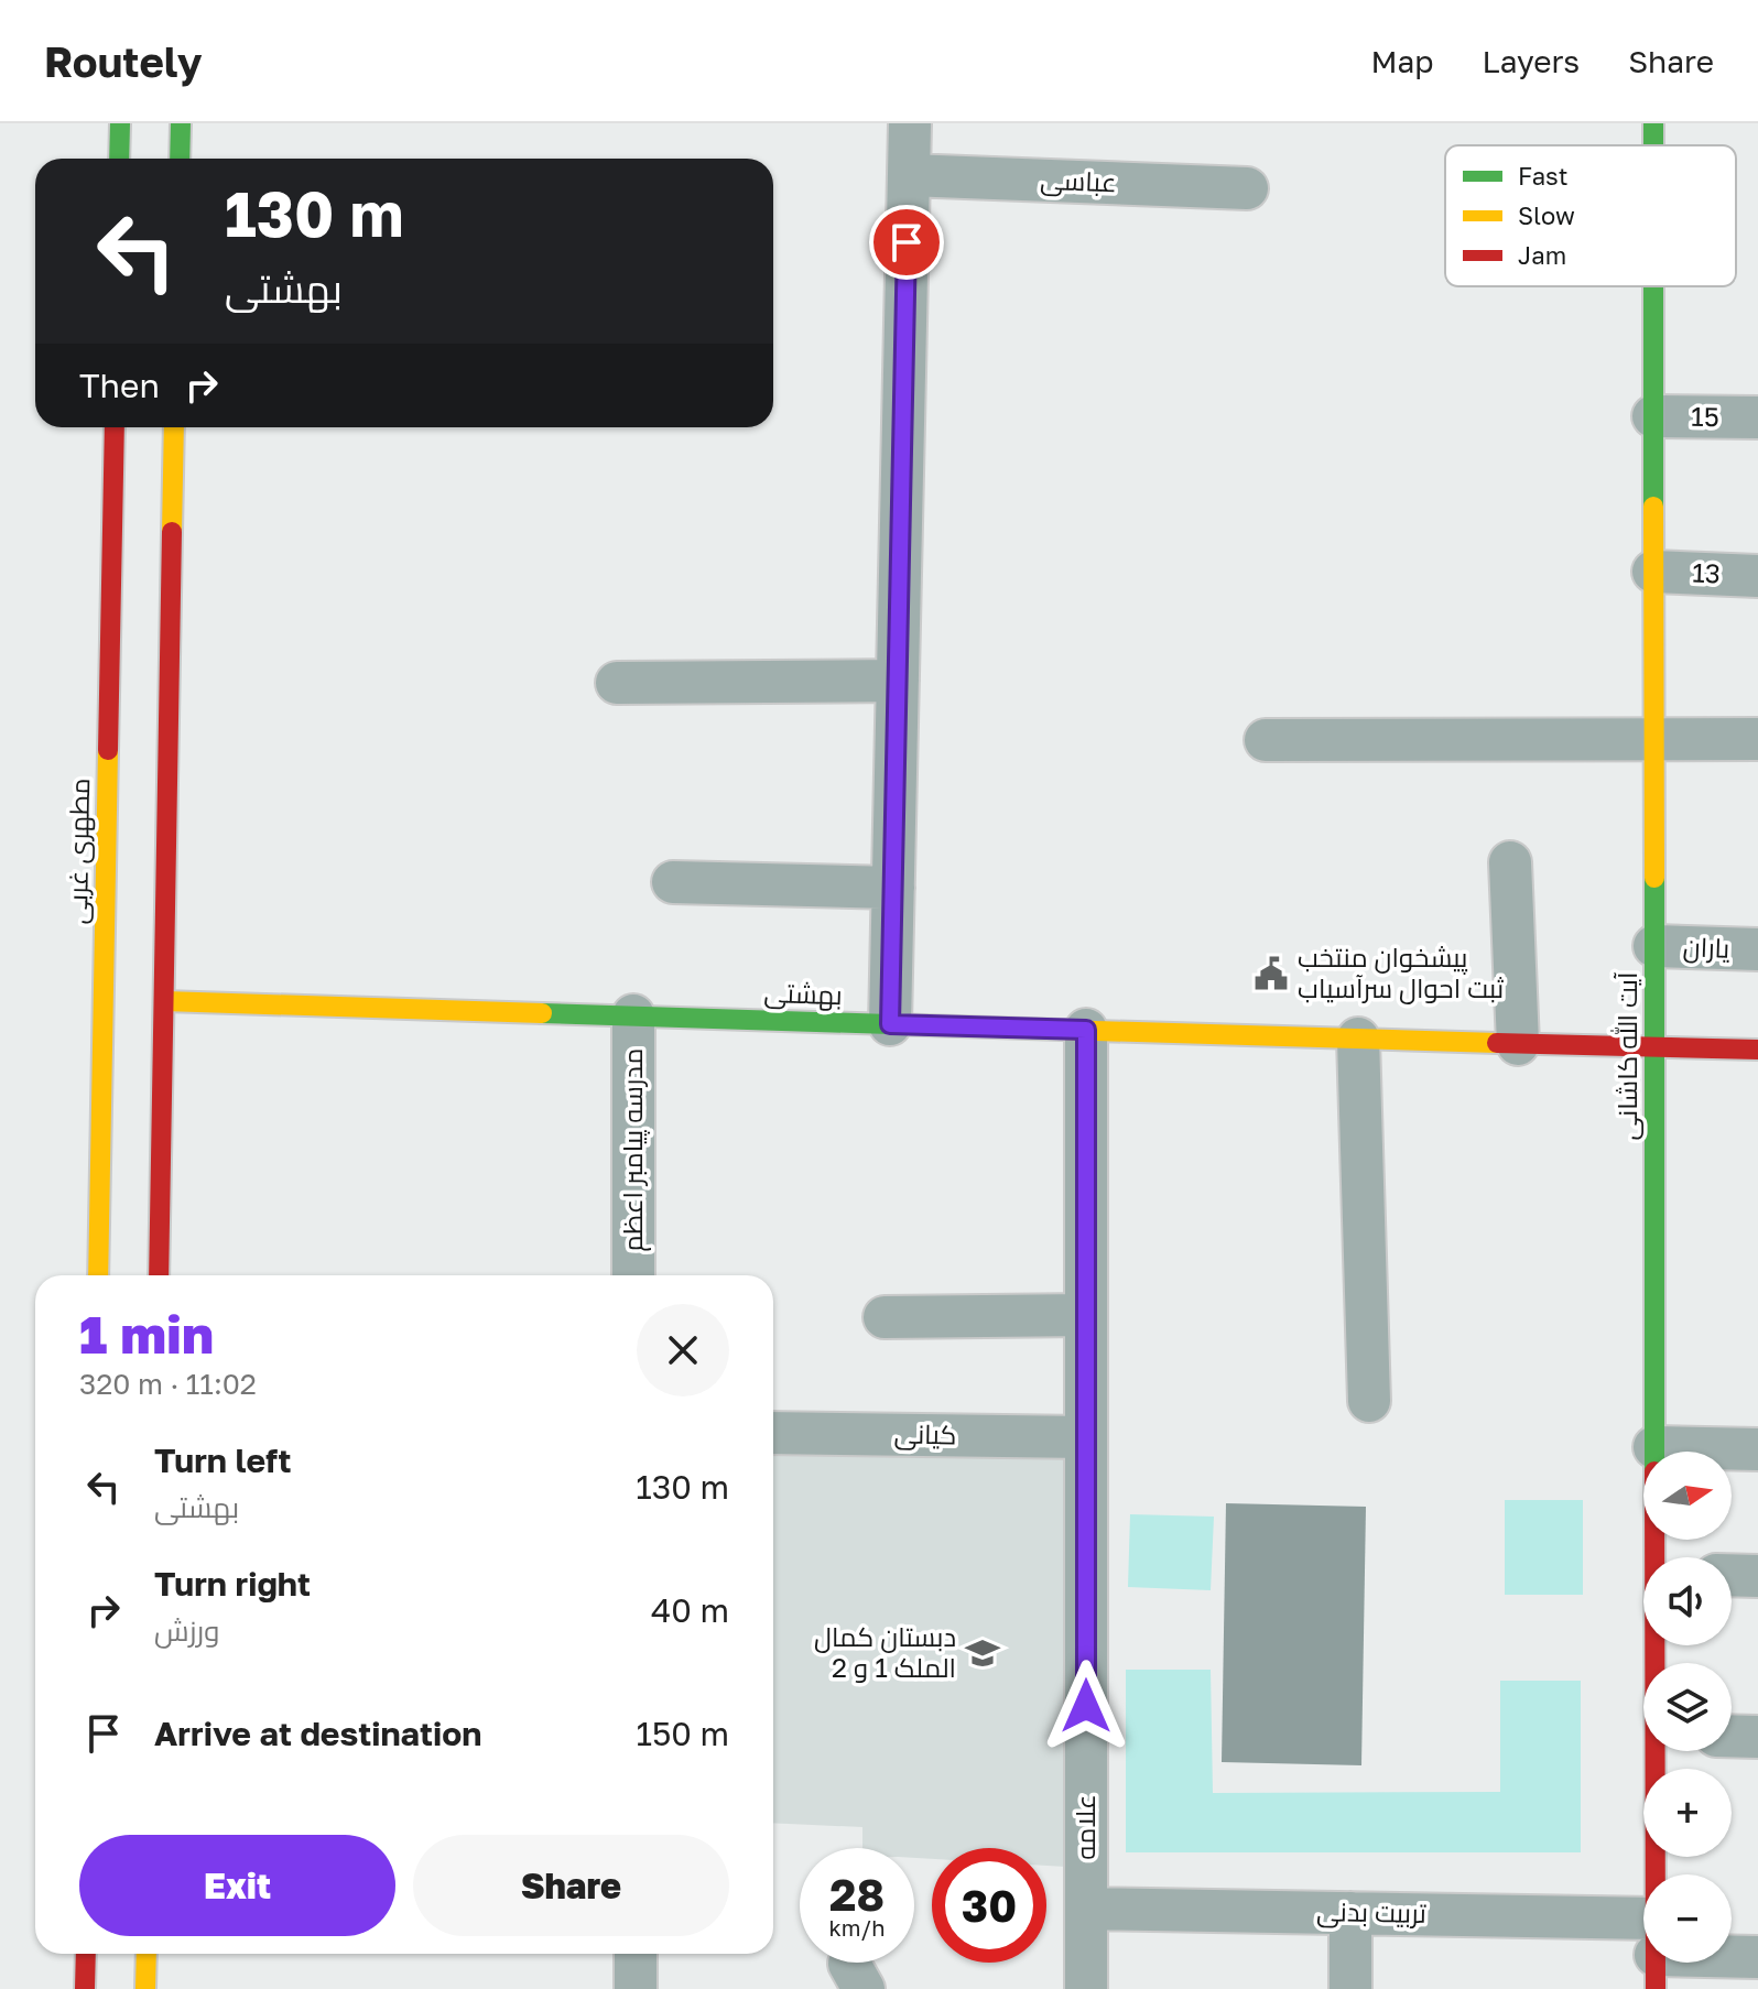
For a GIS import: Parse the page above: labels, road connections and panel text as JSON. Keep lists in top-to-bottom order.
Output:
{
  "streets": {
    "street": [
      "عباسی",
      "15",
      "13",
      "مطهری غربی",
      "یاران",
      "بهشتی",
      "آیت الله کاشانی",
      "مدرسه پیامبر اعظم",
      "کیانی",
      "علامه",
      "تربیت بدنی"
    ]
  },
  "crossings": [
    ["15", "آیت الله کاشانی"],
    ["13", "آیت الله کاشانی"],
    ["یاران", "آیت الله کاشانی"],
    ["بهشتی", "آیت الله کاشانی"],
    ["بهشتی", "مدرسه پیامبر اعظم"],
    ["بهشتی", "علامه"],
    ["کیانی", "علامه"],
    ["علامه", "تربیت بدنی"]
  ],
  "places": {
    "public building": ["پیشخوان منتخب ثبت احوال سرآسیاب"],
    "school or university": ["دبستان کمال الملک 1 و 2"]
  },
  "legend": ["Fast", "Slow", "Jam"],
  "north": "right",
  "page": {
    "header": "Routely",
    "nav": ["Map", "Layers", "Share"],
    "turn": ["130 m", "بهشتی"],
    "then": "Then",
    "heading": ["1 min", "320 m · 11:02"],
    "list": [
      {
        "name": "Turn left",
        "note": "بهشتی",
        "value": "130 m"
      },
      {
        "name": "Turn right",
        "note": "ورزش",
        "value": "40 m"
      },
      {
        "name": "Arrive at destination",
        "value": "150 m"
      }
    ],
    "map_buttons": ["+", "−"],
    "buttons": ["Exit", "Share"],
    "speed": "28 km/h",
    "limit": "30"
  }
}
